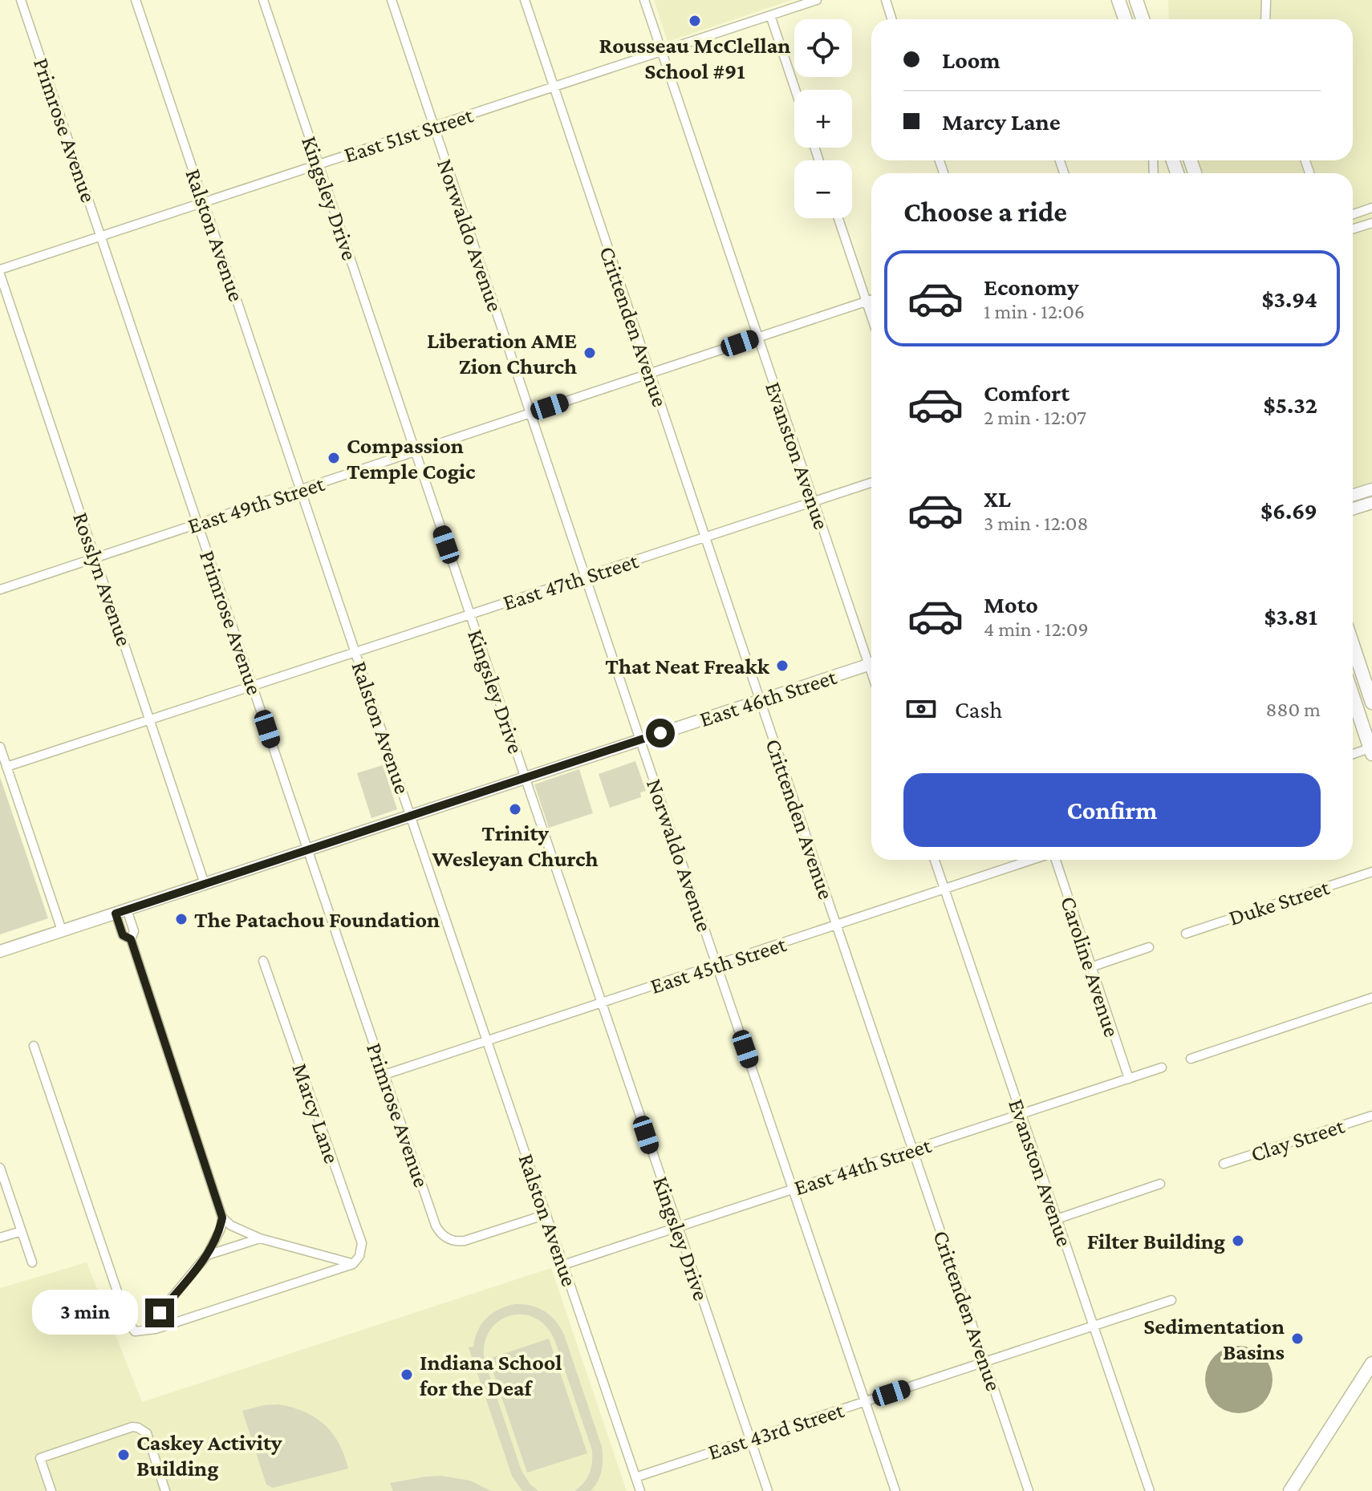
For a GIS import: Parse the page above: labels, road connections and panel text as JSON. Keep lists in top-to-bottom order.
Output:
{
  "streets": {
    "main road": ["East 46th Street"],
    "street": [
      "Primrose Avenue",
      "East 51st Street",
      "Kingsley Drive",
      "Ralston Avenue",
      "Norwaldo Avenue",
      "Crittenden Avenue",
      "Evanston Avenue",
      "East 49th Street",
      "Rosslyn Avenue",
      "East 47th Street",
      "Duke Street",
      "East 45th Street",
      "Caroline Avenue",
      "Marcy Lane",
      "Clay Street",
      "East 44th Street",
      "East 43rd Street"
    ]
  },
  "crossings": [
    ["Primrose Avenue", "East 51st Street"],
    ["Primrose Avenue", "Ralston Avenue"],
    ["Primrose Avenue", "East 49th Street"],
    ["Primrose Avenue", "East 47th Street"],
    ["Primrose Avenue", "East 46th Street"],
    ["Primrose Avenue", "East 45th Street"],
    ["East 51st Street", "Kingsley Drive"],
    ["East 51st Street", "Ralston Avenue"],
    ["East 51st Street", "Norwaldo Avenue"],
    ["East 51st Street", "Crittenden Avenue"],
    ["East 51st Street", "Evanston Avenue"],
    ["East 51st Street", "Rosslyn Avenue"],
    ["Kingsley Drive", "East 49th Street"],
    ["Kingsley Drive", "East 47th Street"],
    ["Kingsley Drive", "East 46th Street"],
    ["Kingsley Drive", "East 45th Street"],
    ["Kingsley Drive", "East 44th Street"],
    ["Kingsley Drive", "East 43rd Street"],
    ["Ralston Avenue", "East 49th Street"],
    ["Ralston Avenue", "East 47th Street"],
    ["Ralston Avenue", "East 46th Street"],
    ["Ralston Avenue", "East 45th Street"],
    ["Ralston Avenue", "East 44th Street"],
    ["Ralston Avenue", "East 43rd Street"],
    ["Norwaldo Avenue", "East 49th Street"],
    ["Norwaldo Avenue", "East 47th Street"],
    ["Norwaldo Avenue", "East 46th Street"],
    ["Norwaldo Avenue", "East 45th Street"],
    ["Norwaldo Avenue", "East 44th Street"],
    ["Norwaldo Avenue", "East 43rd Street"],
    ["Crittenden Avenue", "East 49th Street"],
    ["Crittenden Avenue", "East 47th Street"],
    ["Crittenden Avenue", "East 46th Street"],
    ["Crittenden Avenue", "East 45th Street"],
    ["Crittenden Avenue", "East 44th Street"],
    ["Crittenden Avenue", "East 43rd Street"],
    ["Evanston Avenue", "East 49th Street"],
    ["Evanston Avenue", "East 47th Street"],
    ["Evanston Avenue", "East 45th Street"],
    ["Evanston Avenue", "East 44th Street"],
    ["Evanston Avenue", "East 43rd Street"],
    ["East 49th Street", "Rosslyn Avenue"],
    ["Rosslyn Avenue", "East 47th Street"],
    ["Rosslyn Avenue", "East 46th Street"],
    ["Caroline Avenue", "East 44th Street"]
  ],
  "places": [
    "Rousseau McClellan School #91",
    "Liberation AME Zion Church",
    "Compassion Temple Cogic",
    "That Neat Freakk",
    "Trinity Wesleyan Church",
    "The Patachou Foundation",
    "Filter Building",
    "Sedimentation Basins",
    "Indiana School for the Deaf",
    "Caskey Activity Building"
  ],
  "page": {
    "map_buttons": ["+", "−"],
    "banner": ["Loom", "Marcy Lane"],
    "heading": "Choose a ride",
    "list": [
      {
        "name": "Economy",
        "note": "1 min · 12:06",
        "value": "$3.94"
      },
      {
        "name": "Comfort",
        "note": "2 min · 12:07",
        "value": "$5.32"
      },
      {
        "name": "XL",
        "note": "3 min · 12:08",
        "value": "$6.69"
      },
      {
        "name": "Moto",
        "note": "4 min · 12:09",
        "value": "$3.81"
      }
    ],
    "pay": ["Cash", "880 m"],
    "buttons": "Confirm",
    "bubble": "3 min"
  }
}
